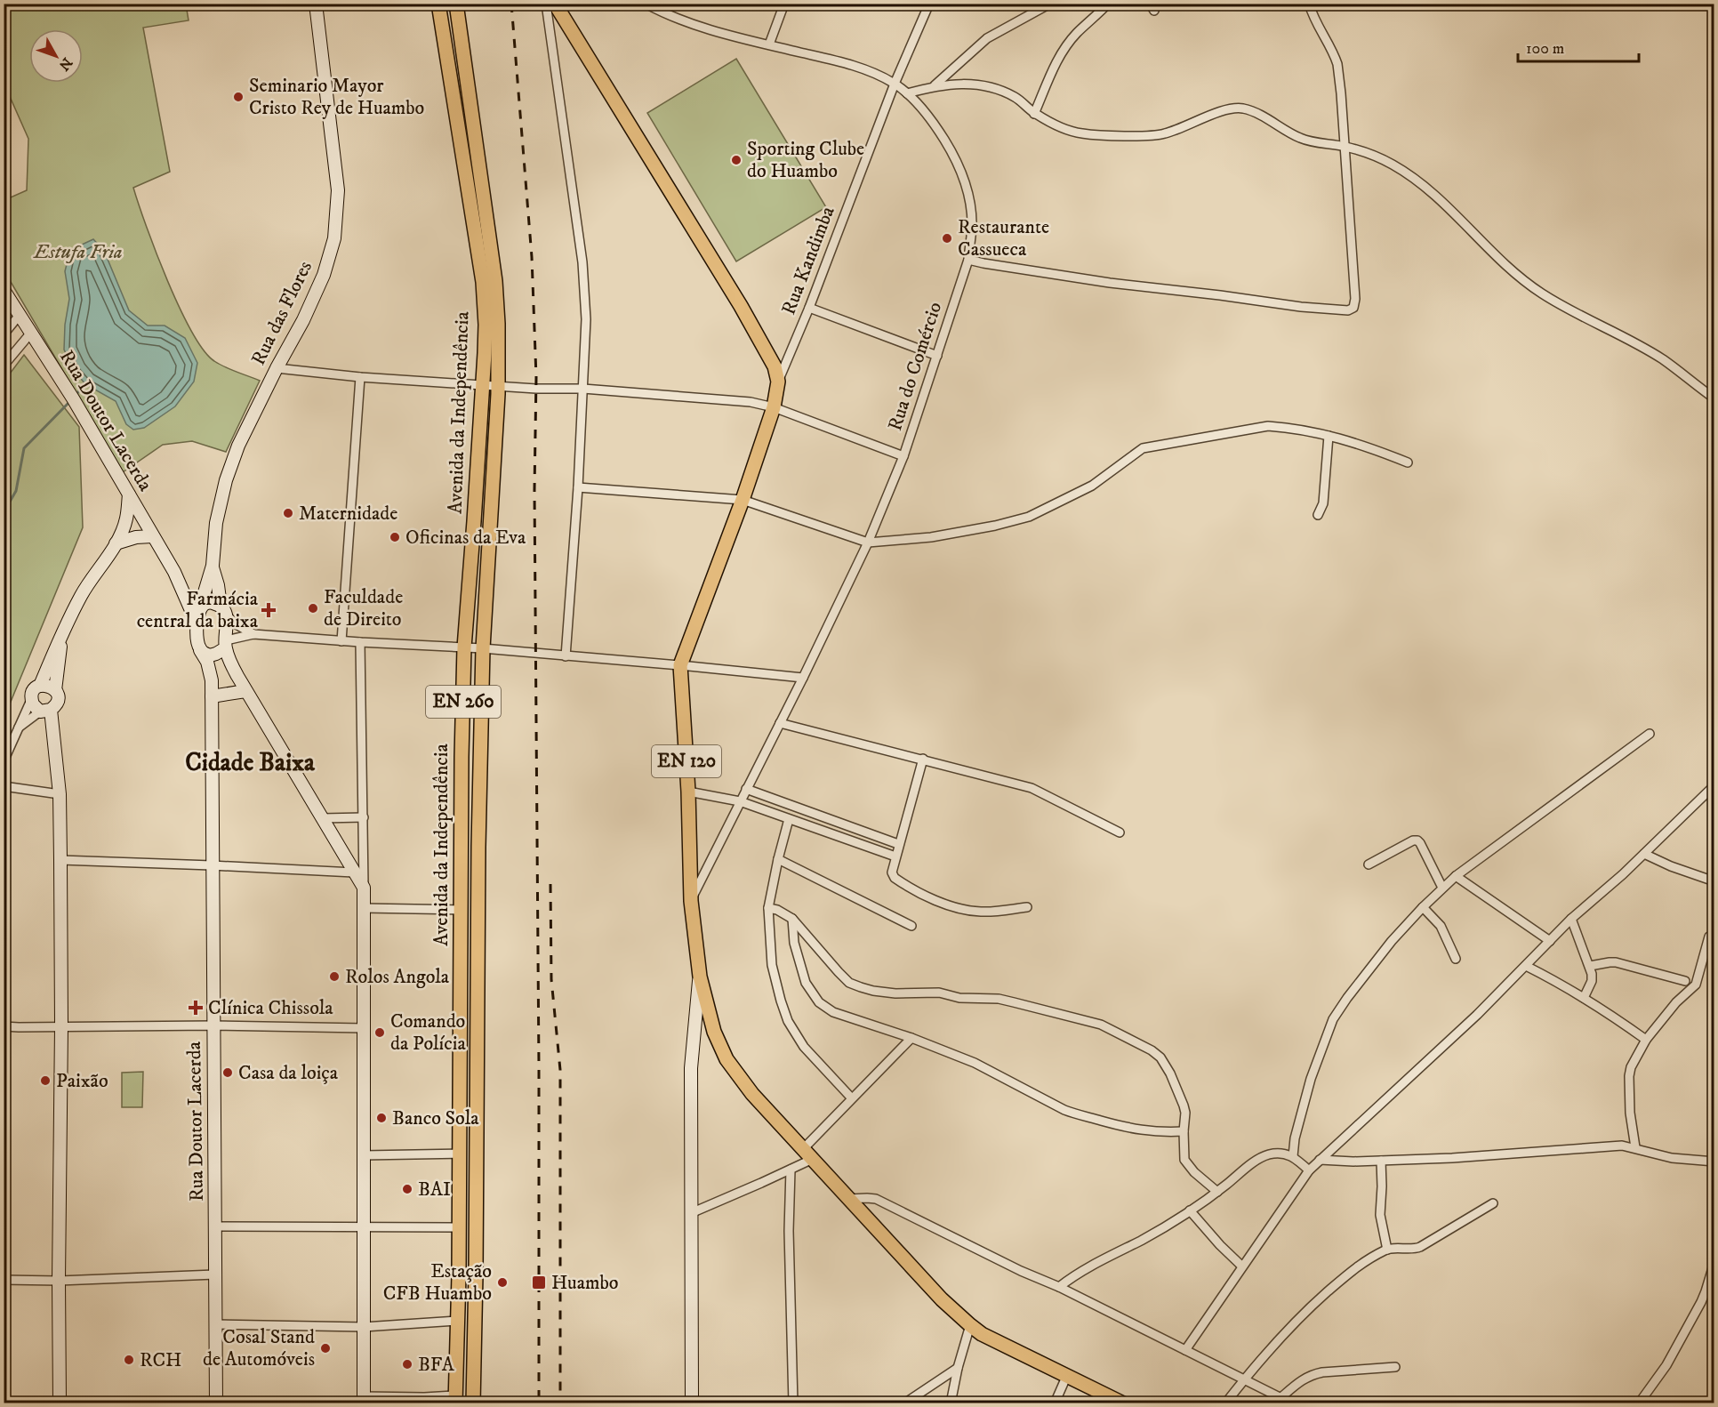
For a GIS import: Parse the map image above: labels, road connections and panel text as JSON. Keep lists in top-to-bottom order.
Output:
{
  "streets": {
    "main road": ["Avenida da Independência", "EN 260", "EN 120"],
    "street": [
      "Rua Kandimba",
      "Rua das Flores",
      "Rua do Comércio",
      "Rua Doutor Lacerda"
    ]
  },
  "crossings": [
    ["Rua Kandimba", "Rua do Comércio"],
    ["Rua Kandimba", "EN 120"],
    ["Rua das Flores", "Rua Doutor Lacerda"],
    ["Rua do Comércio", "EN 120"]
  ],
  "districts": ["Cidade Baixa"],
  "parks": ["Estufa Fria"],
  "places": {
    "other": [
      "Seminario Mayor Cristo Rey de Huambo",
      "Sporting Clube do Huambo",
      "Restaurante Cassueca",
      "Maternidade",
      "Oficinas da Eva",
      "Faculdade de Direito",
      "Rolos Angola",
      "Comando da Polícia",
      "Casa da loiça",
      "Paixão",
      "Banco Sola",
      "BAI",
      "Estação CFB Huambo",
      "Cosal Stand de Automóveis",
      "RCH",
      "BFA"
    ],
    "health": ["Farmácia central da baixa", "Clínica Chissola"],
    "transit": ["Huambo"]
  },
  "scale_bar": "100 m",
  "north": "bottom right"
}
